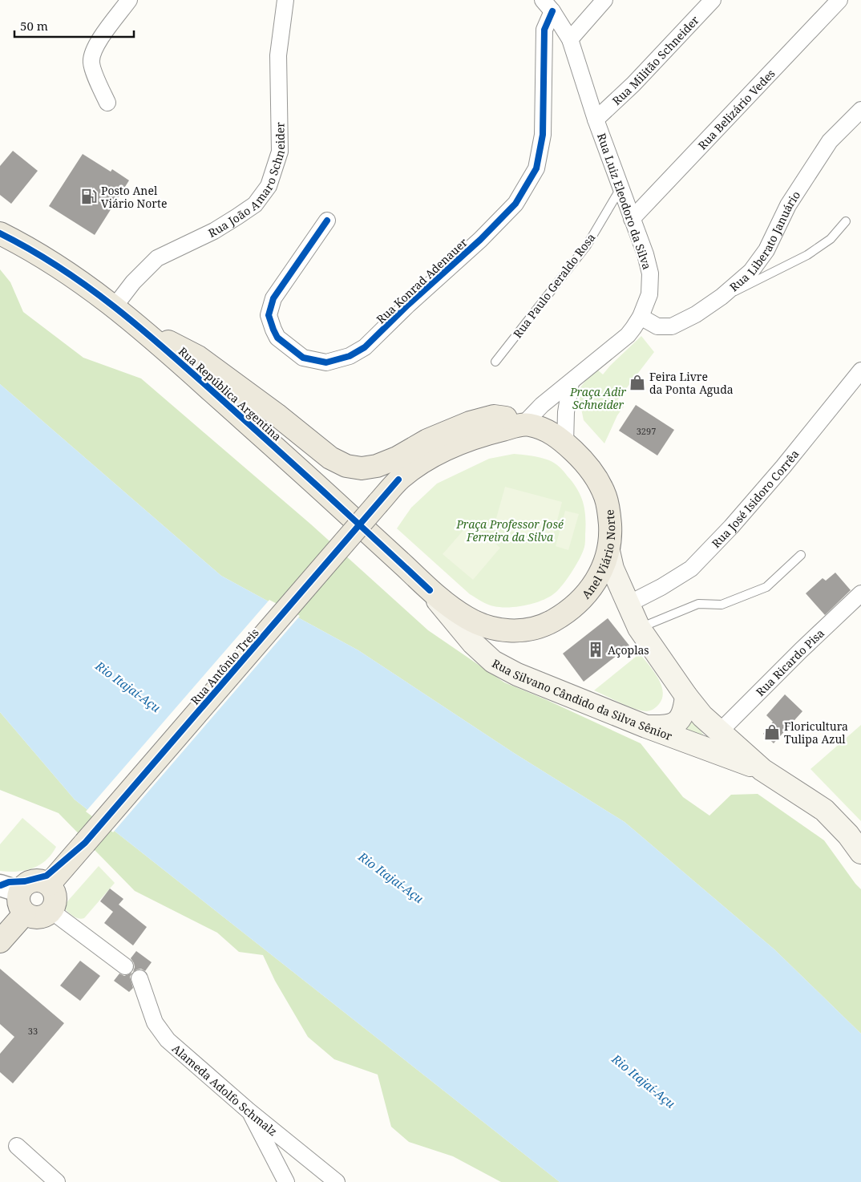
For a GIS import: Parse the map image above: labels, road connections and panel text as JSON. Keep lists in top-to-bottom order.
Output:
{
  "streets": {
    "main road": [
      "Rua República Argentina",
      "Anel Viário Norte",
      "Rua Antônio Treis",
      "Rua Silvano Cândido da Silva Sênior"
    ],
    "street": [
      "Rua Militão Schneider",
      "Rua Belizário Vedes",
      "Rua João Amaro Schneider",
      "Rua Luiz Eleodoro da Silva",
      "Rua Liberato Januário",
      "Rua Konrad Adenauer",
      "Rua José Isidoro Corrêa",
      "Rua Ricardo Pisa",
      "Alameda Adolfo Schmalz"
    ],
    "lane": ["Rua Paulo Geraldo Rosa"]
  },
  "crossings": [
    ["Rua Militão Schneider", "Rua Luiz Eleodoro da Silva"],
    ["Rua Belizário Vedes", "Rua Luiz Eleodoro da Silva"],
    ["Rua João Amaro Schneider", "Rua República Argentina"],
    ["Rua Luiz Eleodoro da Silva", "Rua Liberato Januário"],
    ["Rua Luiz Eleodoro da Silva", "Rua Konrad Adenauer"],
    ["Rua Luiz Eleodoro da Silva", "Rua Paulo Geraldo Rosa"],
    ["Rua Luiz Eleodoro da Silva", "Anel Viário Norte"],
    ["Rua República Argentina", "Anel Viário Norte"],
    ["Rua República Argentina", "Rua Silvano Cândido da Silva Sênior"],
    ["Rua José Isidoro Corrêa", "Rua Silvano Cândido da Silva Sênior"],
    ["Anel Viário Norte", "Rua Antônio Treis"],
    ["Anel Viário Norte", "Rua Silvano Cândido da Silva Sênior"],
    ["Rua Ricardo Pisa", "Rua Silvano Cândido da Silva Sênior"]
  ],
  "water": ["Rio Itajaí-Açu"],
  "parks": ["Praça Adir Schneider", "Praça Professor José Ferreira da Silva"],
  "places": {
    "fuel station": ["Posto Anel Viário Norte"],
    "shop": ["Feira Livre da Ponta Aguda", "Floricultura Tulipa Azul"],
    "building": ["Açoplas"]
  },
  "house_numbers": ["3297", "33"],
  "scale_bar": "50 m"
}
